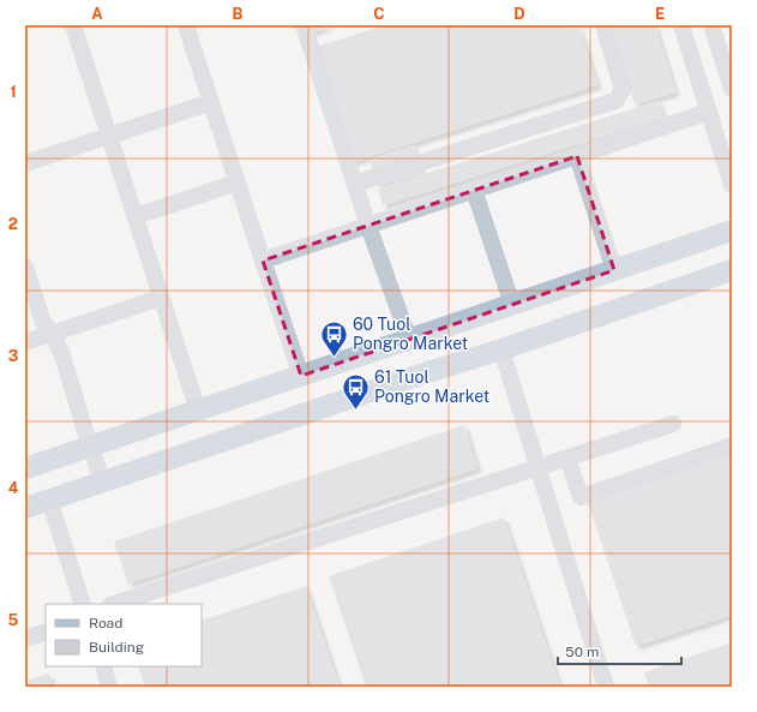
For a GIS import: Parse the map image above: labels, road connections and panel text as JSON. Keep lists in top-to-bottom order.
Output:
{
  "places": {
    "bus stop": ["60 Tuol Pongro Market", "61 Tuol Pongro Market"]
  },
  "legend": ["Road", "Building"],
  "scale_bar": "50 m",
  "grid": {
    "columns": [
      "A",
      "B",
      "C",
      "D",
      "E"
    ],
    "rows": [
      "1",
      "2",
      "3",
      "4",
      "5"
    ]
  }
}
